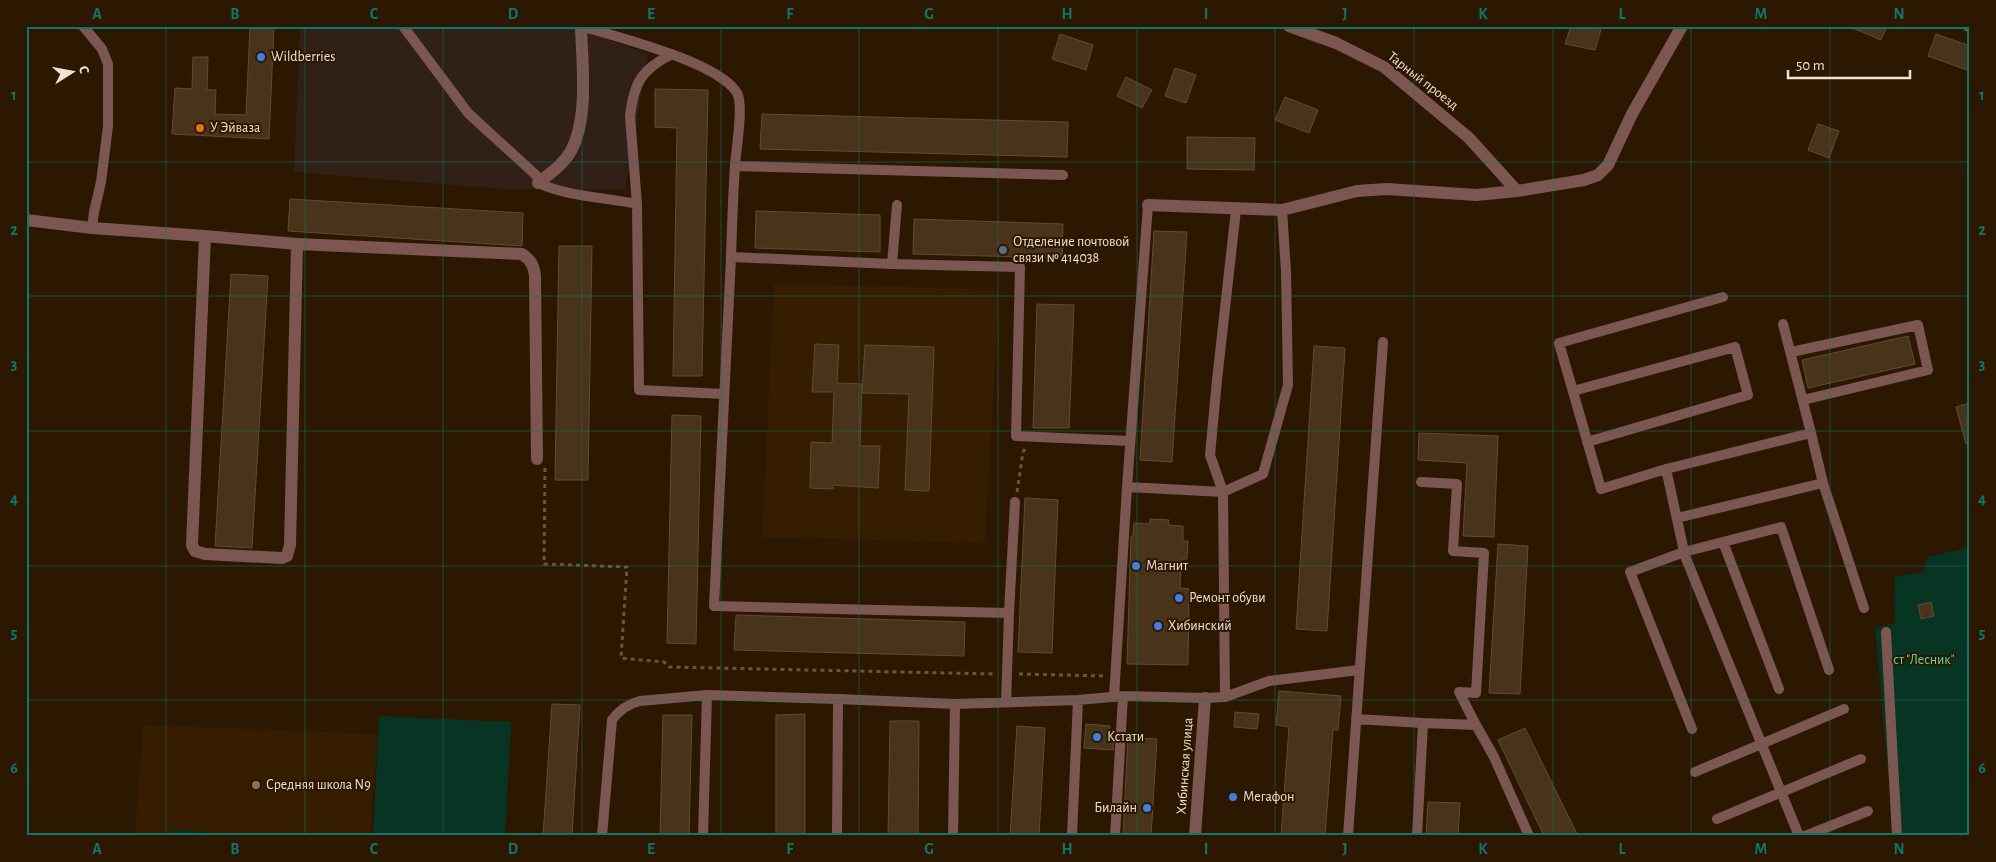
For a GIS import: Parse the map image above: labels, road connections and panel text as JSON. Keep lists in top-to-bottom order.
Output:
{
  "streets": {
    "street": ["Тарный проезд", "Хибинская улица"]
  },
  "parks": ["ст \"Лесник\""],
  "places": [
    "Wildberries",
    "У Эйваза",
    "Отделение почтовой связи № 414038",
    "Магнит",
    "Ремонт обуви",
    "Хибинский",
    "Кстати",
    "Средняя школа N9",
    "Мегафон",
    "Билайн"
  ],
  "scale_bar": "50 m",
  "north": "right",
  "grid": {
    "columns": [
      "A",
      "B",
      "C",
      "D",
      "E",
      "F",
      "G",
      "H",
      "I",
      "J",
      "K",
      "L",
      "M",
      "N"
    ],
    "rows": [
      "1",
      "2",
      "3",
      "4",
      "5",
      "6"
    ]
  }
}
